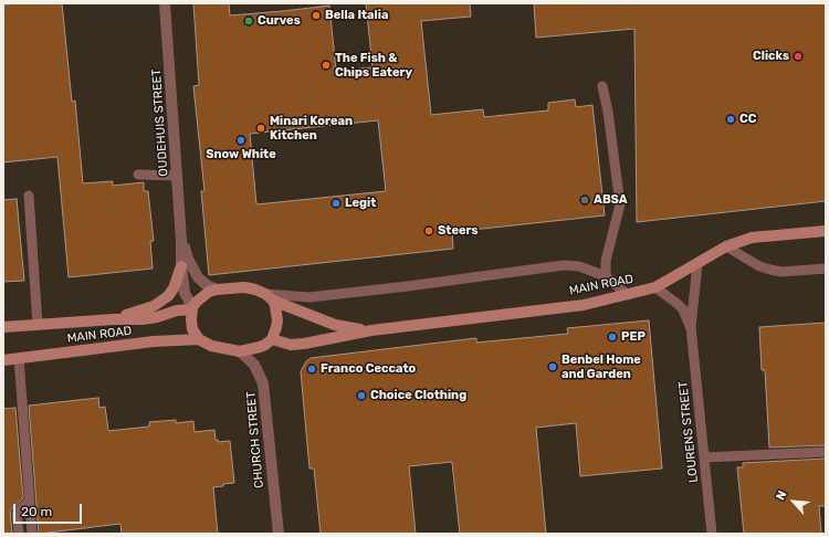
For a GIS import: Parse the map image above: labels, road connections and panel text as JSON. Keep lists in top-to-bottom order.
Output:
{
  "streets": {
    "main road": ["MAIN ROAD"],
    "street": ["OUDEHUIS STREET", "CHURCH STREET"],
    "lane": ["LOURENS STREET"]
  },
  "crossings": [
    ["OUDEHUIS STREET", "MAIN ROAD"],
    ["OUDEHUIS STREET", "CHURCH STREET"],
    ["MAIN ROAD", "LOURENS STREET"],
    ["MAIN ROAD", "CHURCH STREET"]
  ],
  "places": [
    "Bella Italia",
    "Curves",
    "Clicks",
    "The Fish & Chips Eatery",
    "CC",
    "Minari Korean Kitchen",
    "Snow White",
    "ABSA",
    "Legit",
    "Steers",
    "PEP",
    "Benbel Home and Garden",
    "Franco Ceccato",
    "Choice Clothing"
  ],
  "scale_bar": "20 m",
  "north": "top left"
}
